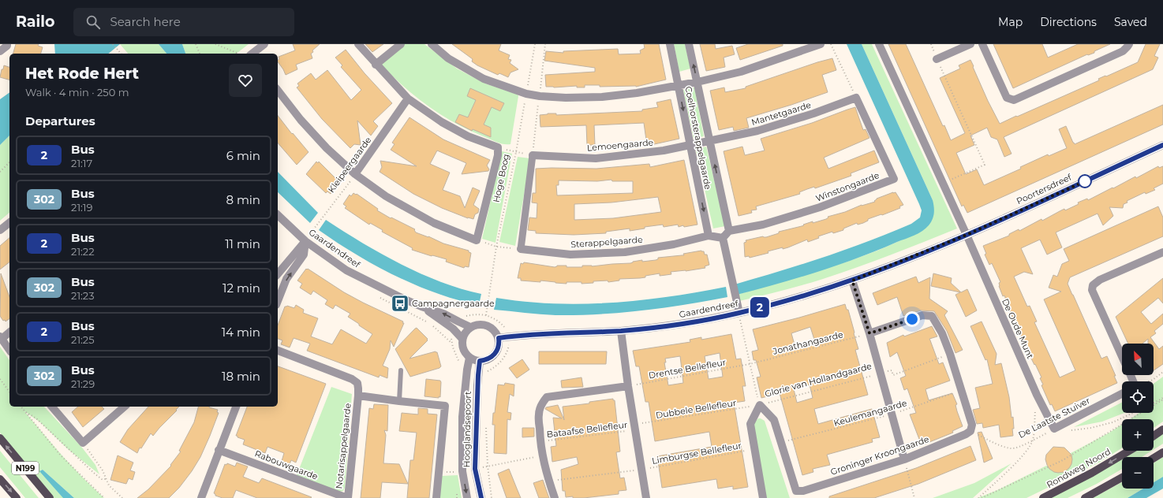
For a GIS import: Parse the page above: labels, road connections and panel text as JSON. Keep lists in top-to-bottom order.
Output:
{
  "streets": {
    "main road": ["N199", "Rondweg Noord"],
    "street": [
      "Mantetgaarde",
      "Coelhorsterappelgaarde",
      "Lemoengaarde",
      "Kleipeergaarde",
      "Hoge Boog",
      "Winstongaarde",
      "Poortersdreef",
      "Sterappelgaarde",
      "Gaardendreef",
      "De Oude Munt",
      "Glorie van Hollandgaarde",
      "De Laatste Stuiver",
      "Hooglandsepoort",
      "Notarisappelgaarde",
      "Groninger Kroongaarde",
      "Rabouwgaarde"
    ],
    "path": [
      "Jonathangaarde",
      "Drentse Bellefleur",
      "Dubbele Bellefleur",
      "Keulemangaarde",
      "Bataafse Bellefleur",
      "Limburgse Bellefleur"
    ]
  },
  "crossings": [
    ["Mantetgaarde", "Coelhorsterappelgaarde"],
    ["Mantetgaarde", "Lemoengaarde"],
    ["Mantetgaarde", "Winstongaarde"],
    ["Coelhorsterappelgaarde", "Lemoengaarde"],
    ["Coelhorsterappelgaarde", "Winstongaarde"],
    ["Coelhorsterappelgaarde", "Sterappelgaarde"],
    ["Kleipeergaarde", "Hoge Boog"],
    ["Kleipeergaarde", "Gaardendreef"],
    ["Poortersdreef", "Gaardendreef"],
    ["Poortersdreef", "De Oude Munt"],
    ["Gaardendreef", "De Oude Munt"],
    ["Gaardendreef", "Hooglandsepoort"],
    ["De Oude Munt", "De Laatste Stuiver"],
    ["Jonathangaarde", "Drentse Bellefleur"],
    ["Jonathangaarde", "Glorie van Hollandgaarde"],
    ["Glorie van Hollandgaarde", "Dubbele Bellefleur"],
    ["Glorie van Hollandgaarde", "Keulemangaarde"],
    ["Glorie van Hollandgaarde", "Groninger Kroongaarde"],
    ["Dubbele Bellefleur", "Bataafse Bellefleur"],
    ["Dubbele Bellefleur", "Groninger Kroongaarde"],
    ["Keulemangaarde", "Groninger Kroongaarde"],
    ["De Laatste Stuiver", "Groninger Kroongaarde"],
    ["Notarisappelgaarde", "Rabouwgaarde"]
  ],
  "places": {
    "bus stop": ["Campagnergaarde"]
  },
  "lines": ["bus line 2"],
  "north": "top left",
  "page": {
    "header": "Railo",
    "search": "Search here",
    "nav": ["Map", "Directions", "Saved"],
    "on_map": "2",
    "heading": [
      ["Het Rode Hert", "Walk · 4 min · 250 m"],
      "Departures"
    ],
    "list": [
      {
        "mark": "2",
        "name": "Bus",
        "note": "21:17",
        "value": "6 min"
      },
      {
        "mark": "302",
        "name": "Bus",
        "note": "21:19",
        "value": "8 min"
      },
      {
        "mark": "2",
        "name": "Bus",
        "note": "21:22",
        "value": "11 min"
      },
      {
        "mark": "302",
        "name": "Bus",
        "note": "21:23",
        "value": "12 min"
      },
      {
        "mark": "2",
        "name": "Bus",
        "note": "21:25",
        "value": "14 min"
      },
      {
        "mark": "302",
        "name": "Bus",
        "note": "21:29",
        "value": "18 min"
      }
    ],
    "map_buttons": ["+", "−"]
  }
}
